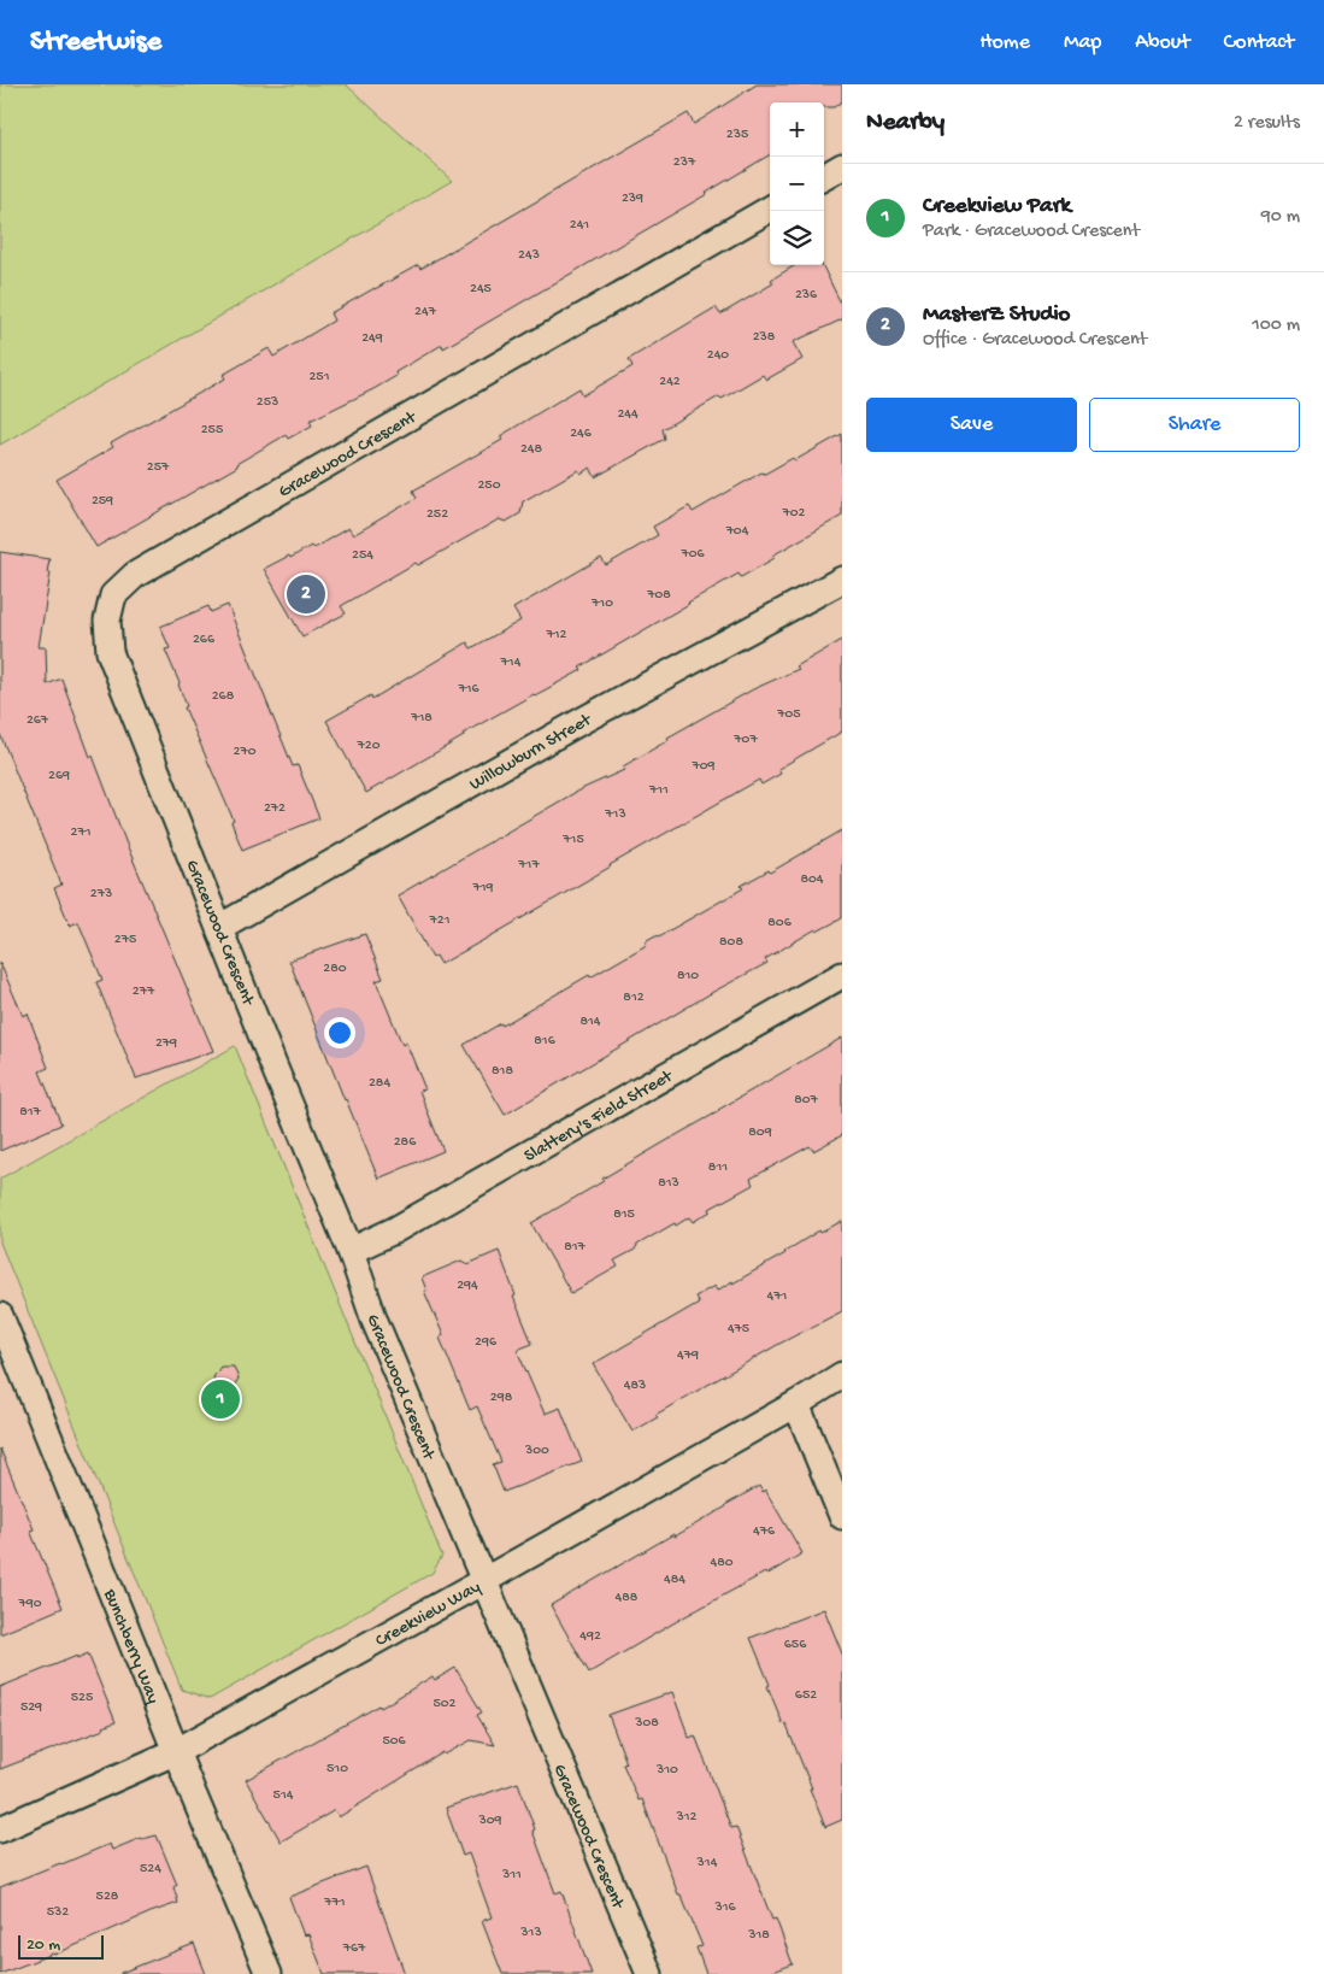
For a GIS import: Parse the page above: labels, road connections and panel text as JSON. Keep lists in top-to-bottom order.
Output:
{
  "streets": {
    "street": [
      "Gracewood Crescent",
      "Willowburn Street",
      "Slattery's Field Street",
      "Creekview Way",
      "Bunchberry Way"
    ]
  },
  "crossings": [
    ["Gracewood Crescent", "Willowburn Street"],
    ["Gracewood Crescent", "Slattery's Field Street"],
    ["Gracewood Crescent", "Creekview Way"],
    ["Creekview Way", "Bunchberry Way"]
  ],
  "house_numbers": [
    "235",
    "237",
    "239",
    "241",
    "243",
    "245",
    "236",
    "247",
    "238",
    "249",
    "240",
    "251",
    "242",
    "253",
    "244",
    "255",
    "246",
    "248",
    "257",
    "250",
    "259",
    "702",
    "252",
    "704",
    "706",
    "254",
    "708",
    "710",
    "712",
    "266",
    "714",
    "716",
    "268",
    "705",
    "718",
    "267",
    "707",
    "720",
    "270",
    "709",
    "269",
    "711",
    "272",
    "713",
    "271",
    "715",
    "717",
    "804",
    "719",
    "273",
    "721",
    "806",
    "275",
    "808",
    "280",
    "810",
    "277",
    "812",
    "814",
    "816",
    "279",
    "818",
    "284",
    "807",
    "817",
    "809",
    "286",
    "811",
    "813",
    "815",
    "817",
    "294",
    "471",
    "475",
    "296",
    "479",
    "483",
    "298",
    "300",
    "476",
    "480",
    "484",
    "488",
    "790",
    "492",
    "656",
    "652",
    "525",
    "502",
    "529",
    "308",
    "506",
    "510",
    "310",
    "514",
    "312",
    "309",
    "314",
    "524",
    "311",
    "528",
    "771",
    "316",
    "532",
    "313",
    "318",
    "767"
  ],
  "scale_bar": "20 m",
  "page": {
    "header": "Streetwise",
    "nav": [
      "Home",
      "Map",
      "About",
      "Contact"
    ],
    "heading": ["Nearby", "2 results"],
    "map_buttons": ["+", "−"],
    "list": [
      {
        "mark": "1",
        "name": "Creekview Park",
        "note": "Park · Gracewood Crescent",
        "value": "90 m"
      },
      {
        "mark": "2",
        "name": "MasterZ Studio",
        "note": "Office · Gracewood Crescent",
        "value": "100 m"
      }
    ],
    "buttons": ["Save", "Share"],
    "pins": ["2", "1"],
    "scale": "20 m"
  }
}
